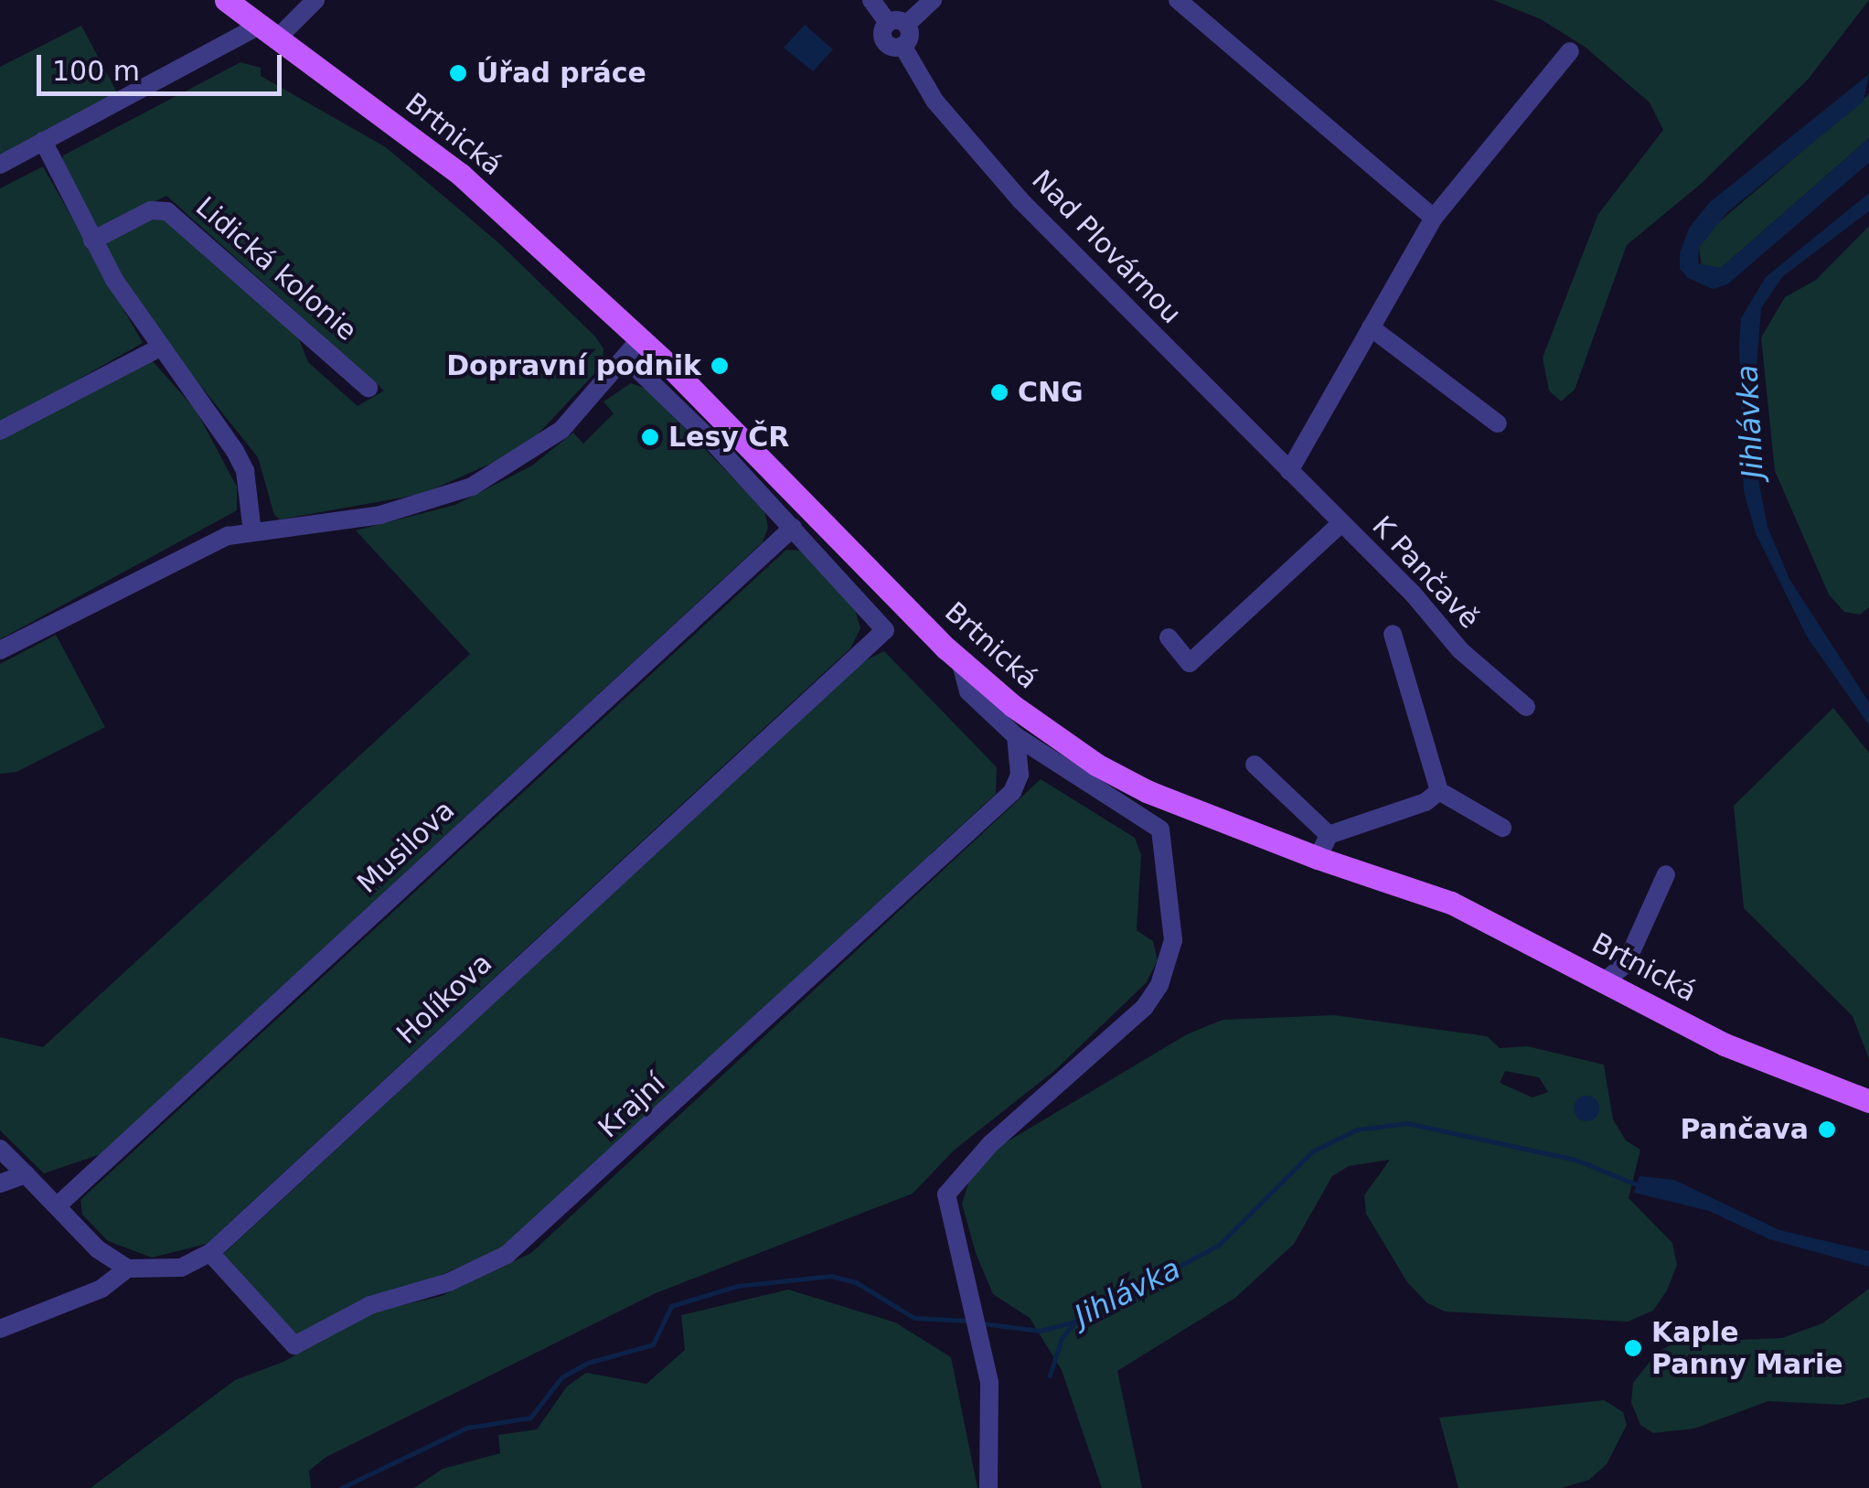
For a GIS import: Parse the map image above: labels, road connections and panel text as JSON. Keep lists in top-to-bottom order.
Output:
{
  "streets": {
    "main road": ["Brtnická"],
    "street": [
      "Nad Plovárnou",
      "Lidická kolonie",
      "K Pančavě",
      "Musilova",
      "Holíkova",
      "Krajní"
    ]
  },
  "crossings": [
    ["Nad Plovárnou", "K Pančavě"],
    ["Musilova", "Holíkova"],
    ["Holíkova", "Krajní"]
  ],
  "water": ["Jihlávka"],
  "places": [
    "Úřad práce",
    "Dopravní podnik",
    "CNG",
    "Lesy ČR",
    "Pančava",
    "Kaple Panny Marie"
  ],
  "scale_bar": "100 m"
}
